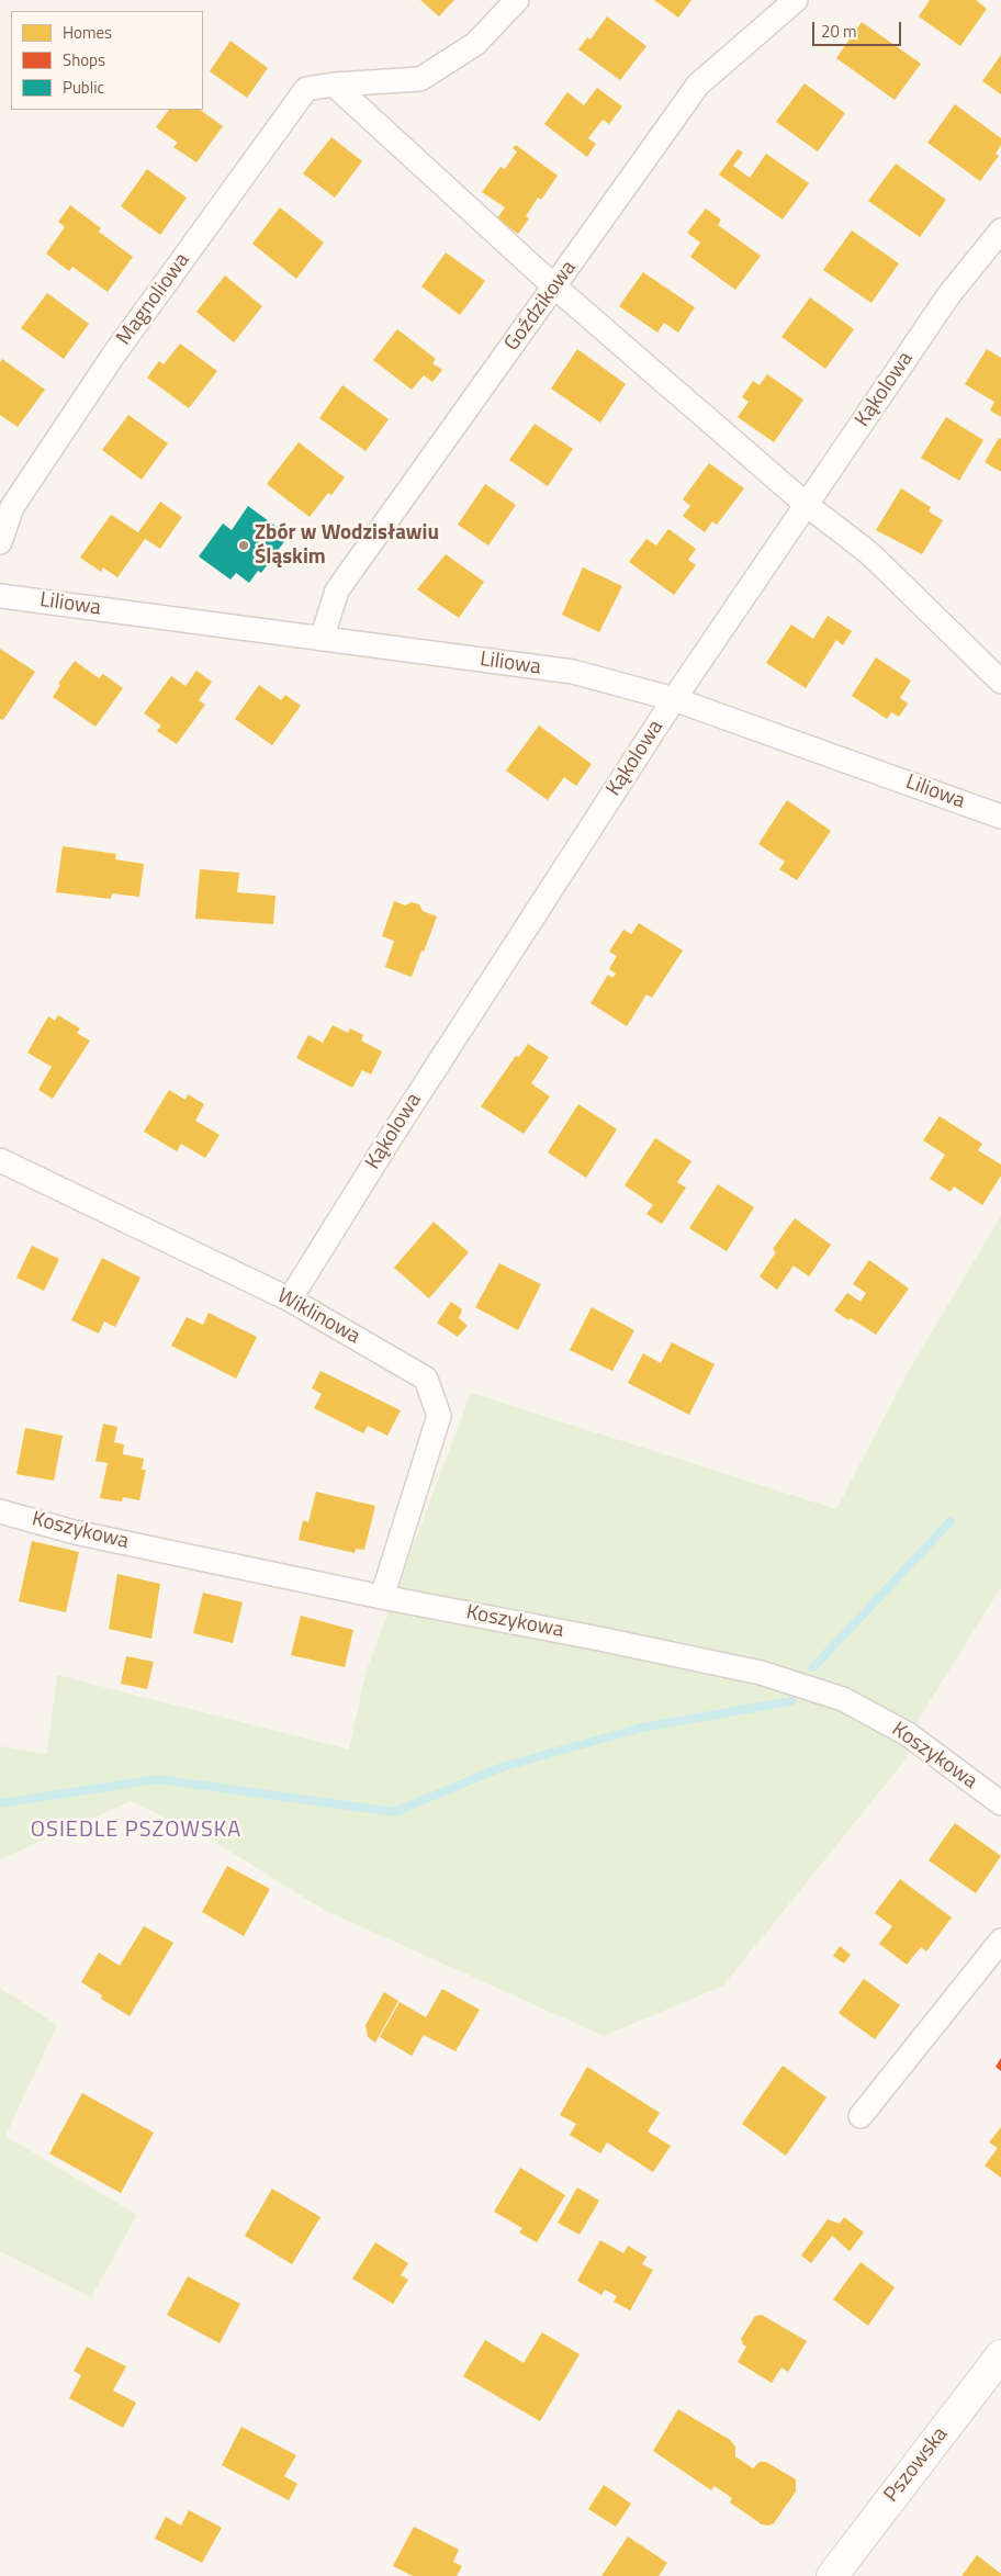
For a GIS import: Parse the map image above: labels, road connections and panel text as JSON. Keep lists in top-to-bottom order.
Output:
{
  "streets": {
    "main road": ["Pszowska"],
    "street": [
      "Magnoliowa",
      "Goździkowa",
      "Kąkolowa",
      "Liliowa",
      "Wiklinowa",
      "Koszykowa"
    ]
  },
  "crossings": [
    ["Goździkowa", "Liliowa"],
    ["Kąkolowa", "Liliowa"],
    ["Kąkolowa", "Wiklinowa"],
    ["Wiklinowa", "Koszykowa"]
  ],
  "districts": ["OSIEDLE PSZOWSKA"],
  "places": ["Zbór w Wodzisławiu Śląskim"],
  "legend": ["Homes", "Shops", "Public"],
  "scale_bar": "20 m"
}
